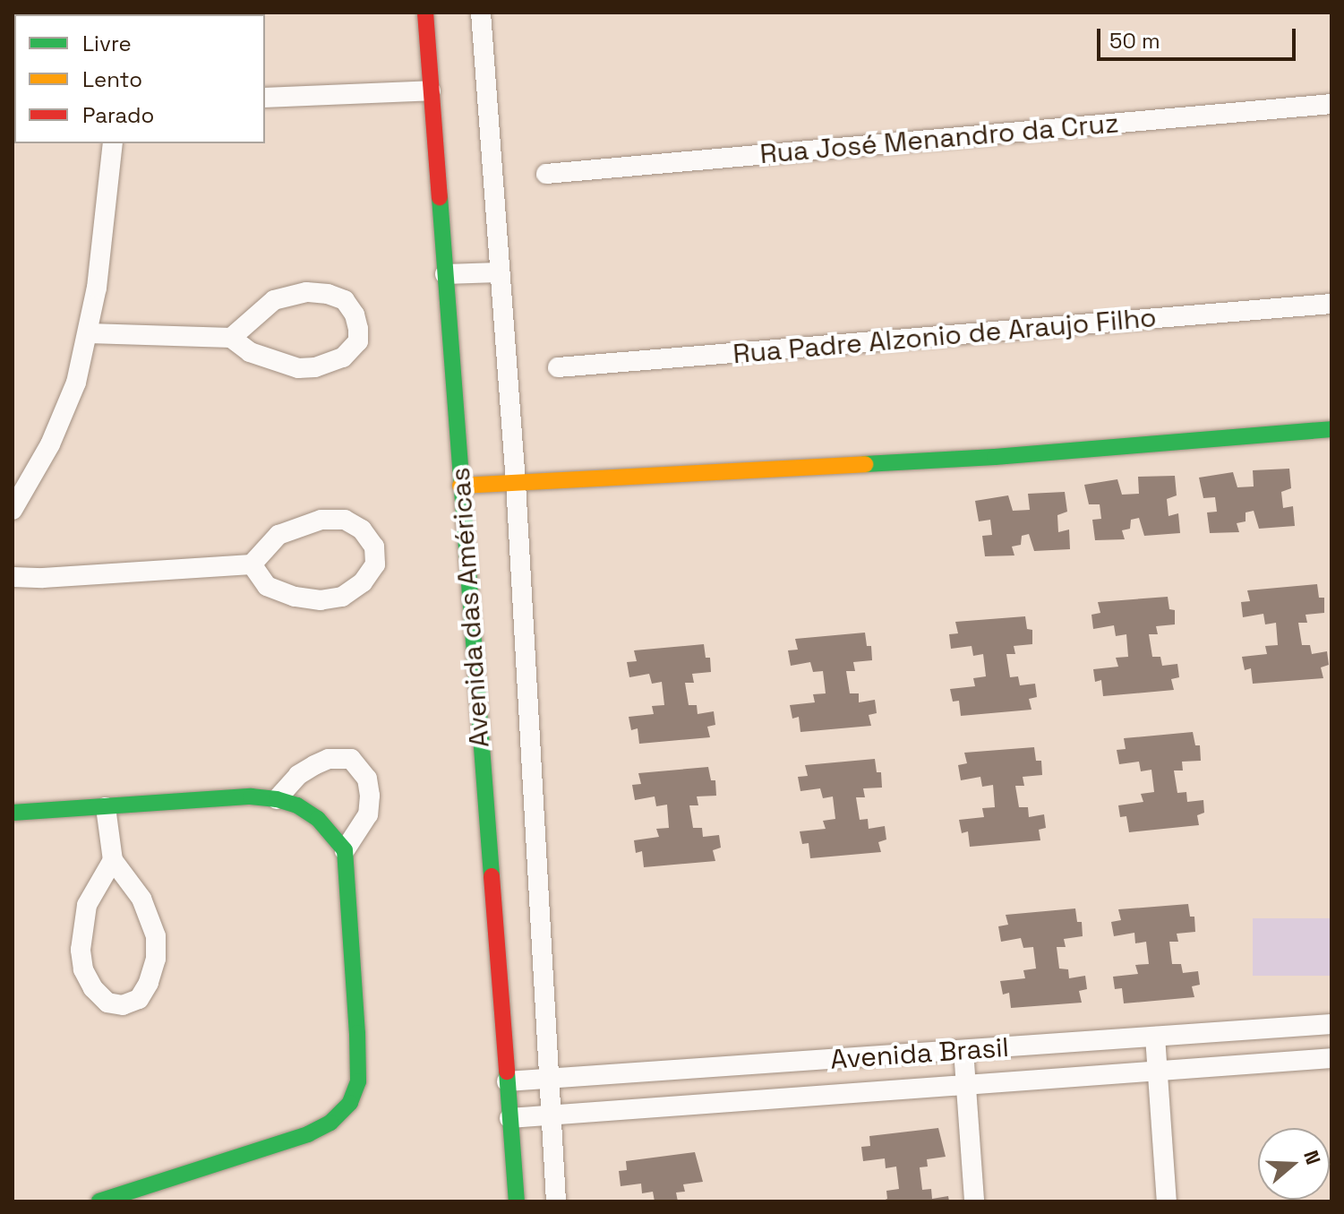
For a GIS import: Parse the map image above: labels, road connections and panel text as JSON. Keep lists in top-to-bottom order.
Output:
{
  "streets": {
    "street": [
      "Rua José Menandro da Cruz",
      "Rua Padre Alzonio de Araujo Filho",
      "Avenida das Américas",
      "Avenida Brasil"
    ]
  },
  "crossings": [
    ["Avenida das Américas", "Avenida Brasil"]
  ],
  "legend": ["Livre", "Lento", "Parado"],
  "scale_bar": "50 m",
  "north": "right"
}
